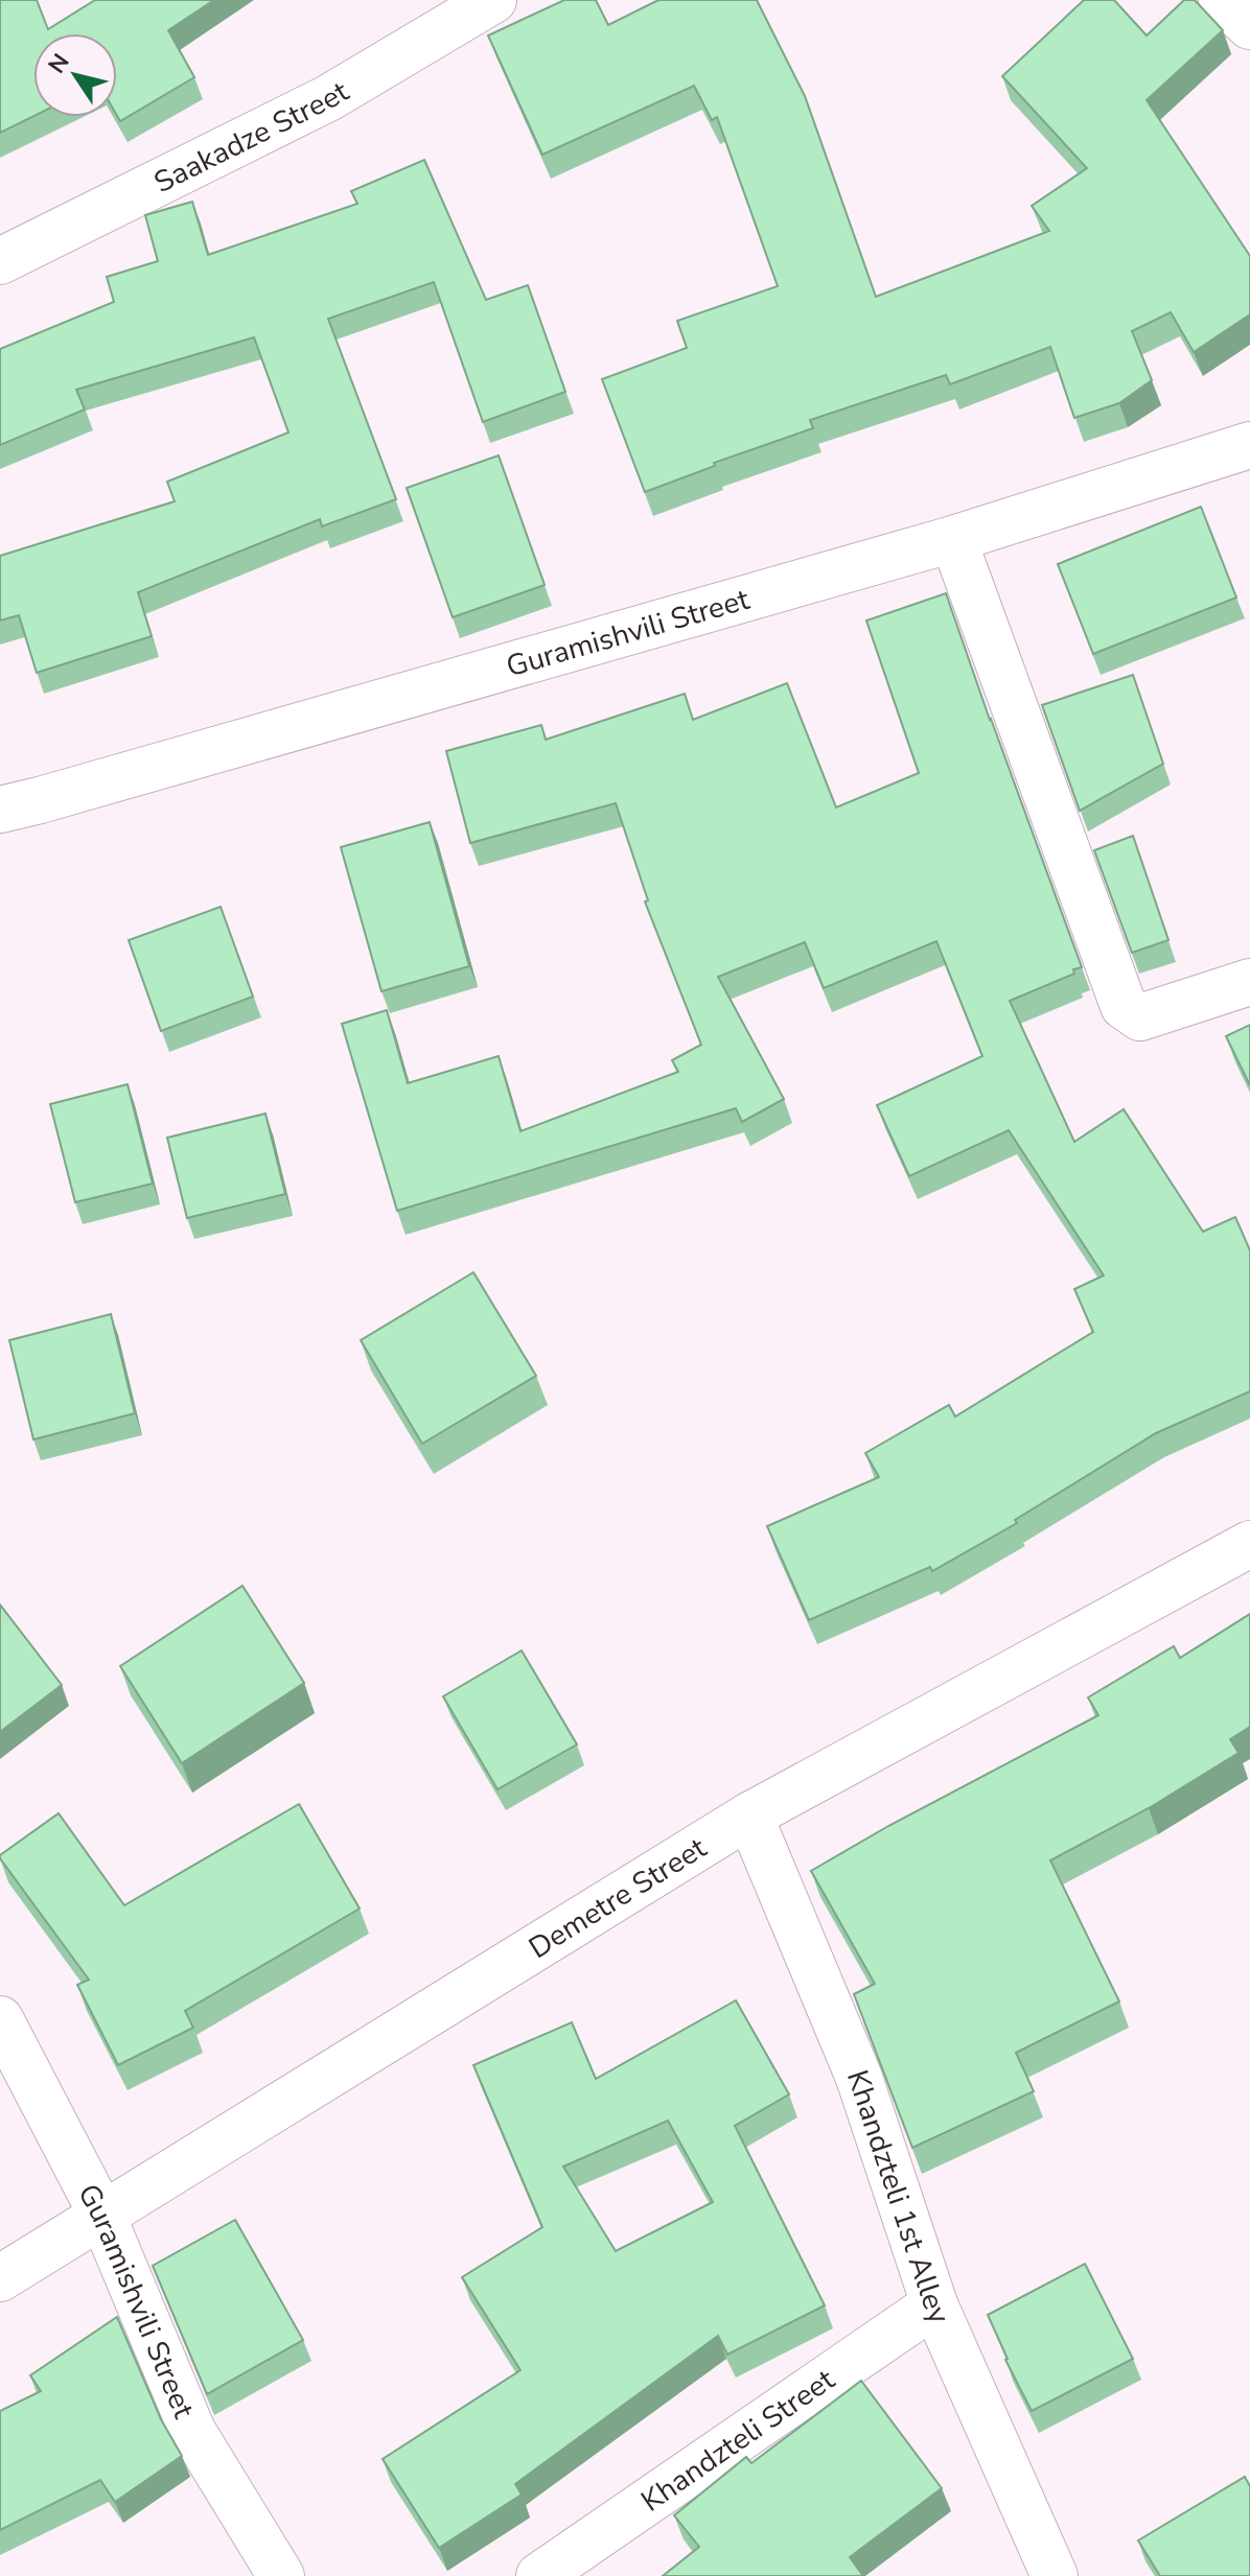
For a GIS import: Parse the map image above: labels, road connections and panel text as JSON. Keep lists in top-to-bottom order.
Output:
{
  "streets": {
    "street": [
      "Saakadze Street",
      "Guramishvili Street",
      "Demetre Street",
      "Khandzteli 1st Alley",
      "Khandzteli Street"
    ]
  },
  "crossings": [
    ["Guramishvili Street", "Demetre Street"],
    ["Demetre Street", "Khandzteli 1st Alley"],
    ["Khandzteli 1st Alley", "Khandzteli Street"]
  ],
  "north": "top left"
}
